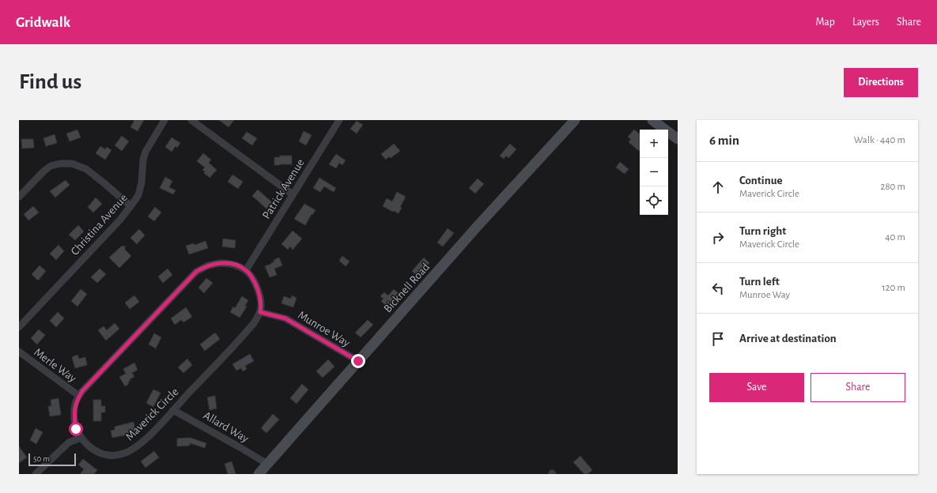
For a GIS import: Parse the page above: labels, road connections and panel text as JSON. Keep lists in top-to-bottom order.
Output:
{
  "streets": {
    "street": [
      "Patrick Avenue",
      "Christina Avenue",
      "Bicknell Road",
      "Munroe Way",
      "Merle Way",
      "Maverick Circle",
      "Allard Way"
    ]
  },
  "crossings": [
    ["Patrick Avenue", "Maverick Circle"],
    ["Bicknell Road", "Munroe Way"],
    ["Bicknell Road", "Allard Way"],
    ["Munroe Way", "Maverick Circle"],
    ["Merle Way", "Maverick Circle"],
    ["Maverick Circle", "Allard Way"]
  ],
  "scale_bar": "50 m",
  "page": {
    "header": "Gridwalk",
    "nav": ["Map", "Layers", "Share"],
    "buttons": [
      "Directions",
      ["Save", "Share"]
    ],
    "title": "Find us",
    "heading": ["6 min", "Walk · 440 m"],
    "map_buttons": ["+", "−"],
    "list": [
      ["Continue", "Maverick Circle", "280 m"],
      ["Turn right", "Maverick Circle", "40 m"],
      ["Turn left", "Munroe Way", "120 m"],
      "Arrive at destination"
    ],
    "scale": "50 m"
  }
}
